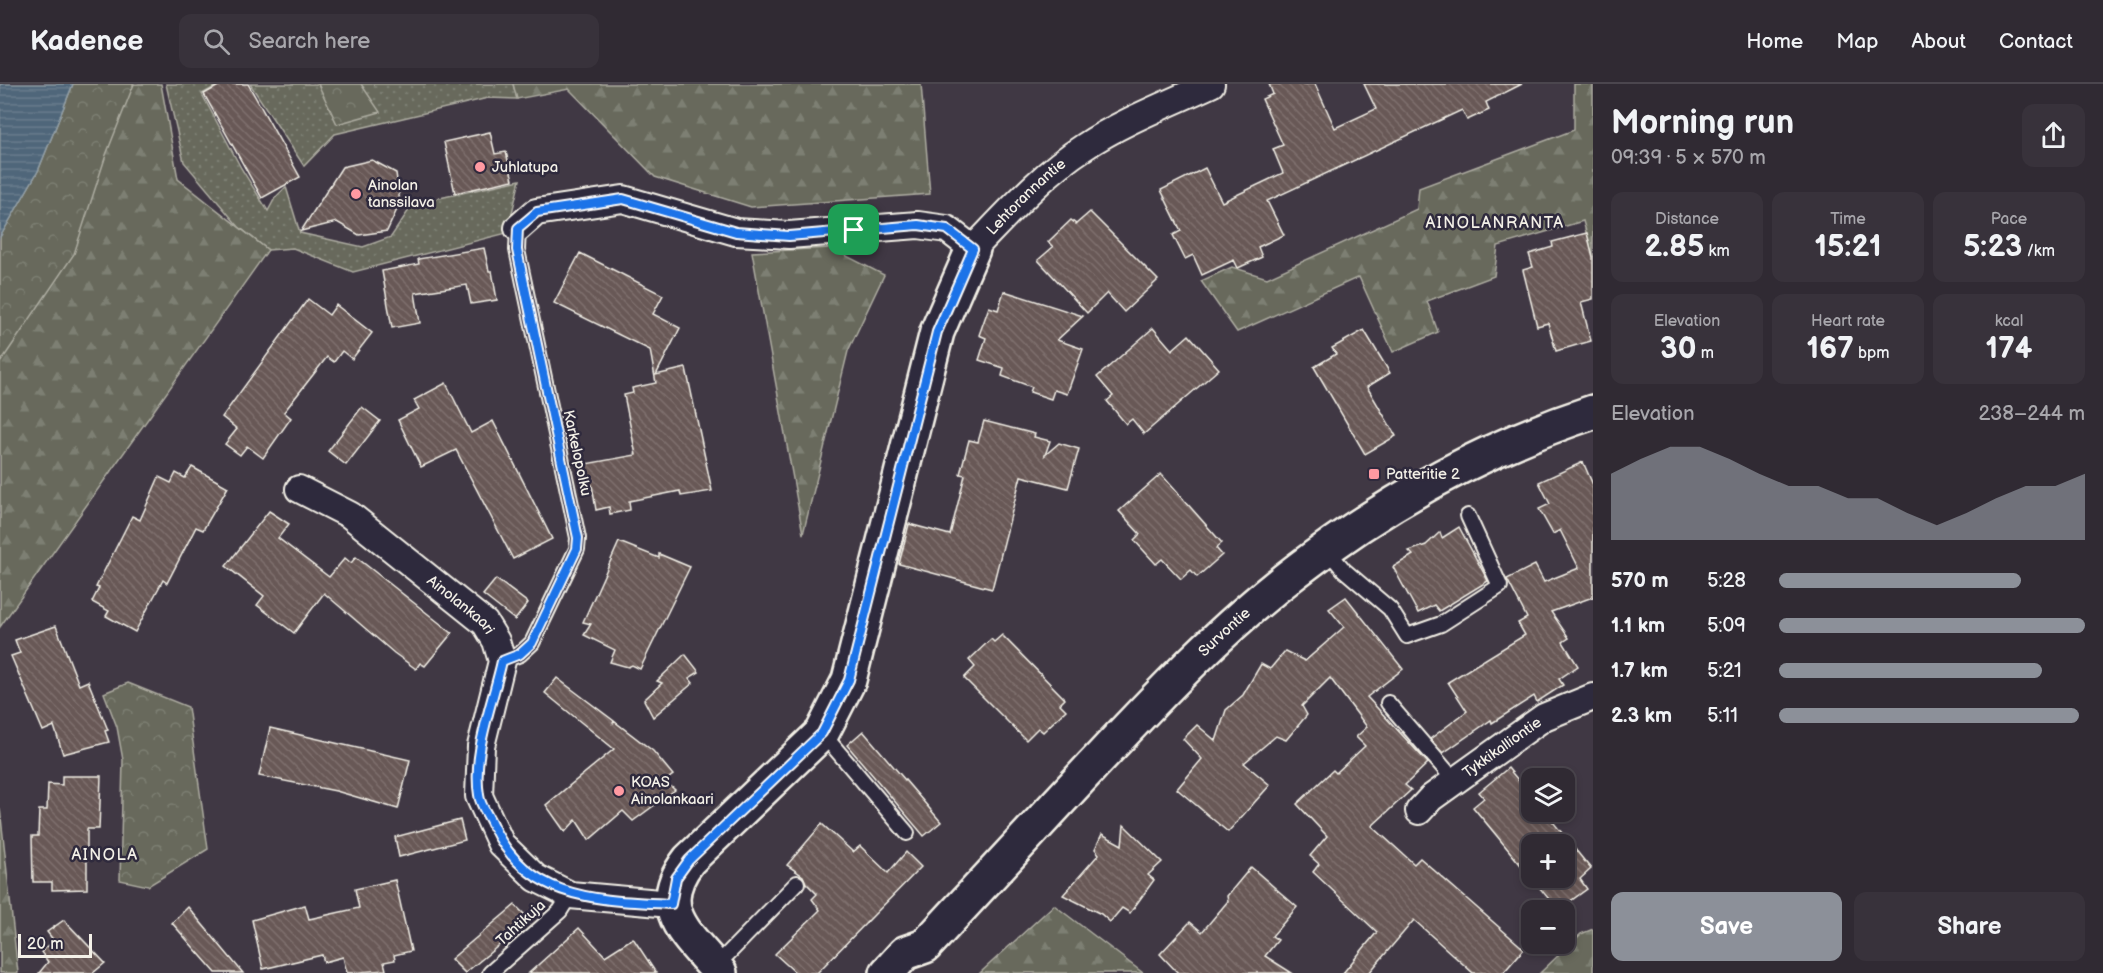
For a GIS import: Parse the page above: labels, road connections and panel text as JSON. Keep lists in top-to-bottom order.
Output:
{
  "streets": {
    "main road": ["Lehtorannantie", "Survontie"],
    "street": ["Ainolankaari", "Tykkikalliontie"],
    "lane": ["Karkelopolku", "Tahtikuja"]
  },
  "crossings": [
    ["Karkelopolku", "Ainolankaari"]
  ],
  "districts": ["AINOLANRANTA", "AINOLA"],
  "places": {
    "other": ["Juhlatupa", "Ainolan tanssilava", "KOAS Ainolankaari"],
    "transit": ["Patteritie 2"]
  },
  "scale_bar": "20 m",
  "page": {
    "header": "Kadence",
    "search": "Search here",
    "nav": [
      "Home",
      "Map",
      "About",
      "Contact"
    ],
    "heading": ["Morning run", "09:39 · 5 × 570 m"],
    "stats": [
      ["Distance", "2.85 km"],
      ["Time", "15:21"],
      ["Pace", "5:23 /km"],
      ["Elevation", "30 m"],
      ["Heart rate", "167 bpm"],
      ["kcal", "174"]
    ],
    "chart": ["Elevation", "238–244 m"],
    "list": [
      {
        "name": "570 m",
        "note": "5:28"
      },
      {
        "name": "1.1 km",
        "note": "5:09"
      },
      {
        "name": "1.7 km",
        "note": "5:21"
      },
      {
        "name": "2.3 km",
        "note": "5:11"
      }
    ],
    "map_buttons": ["+", "−"],
    "buttons": ["Save", "Share"],
    "scale": "20 m"
  }
}
